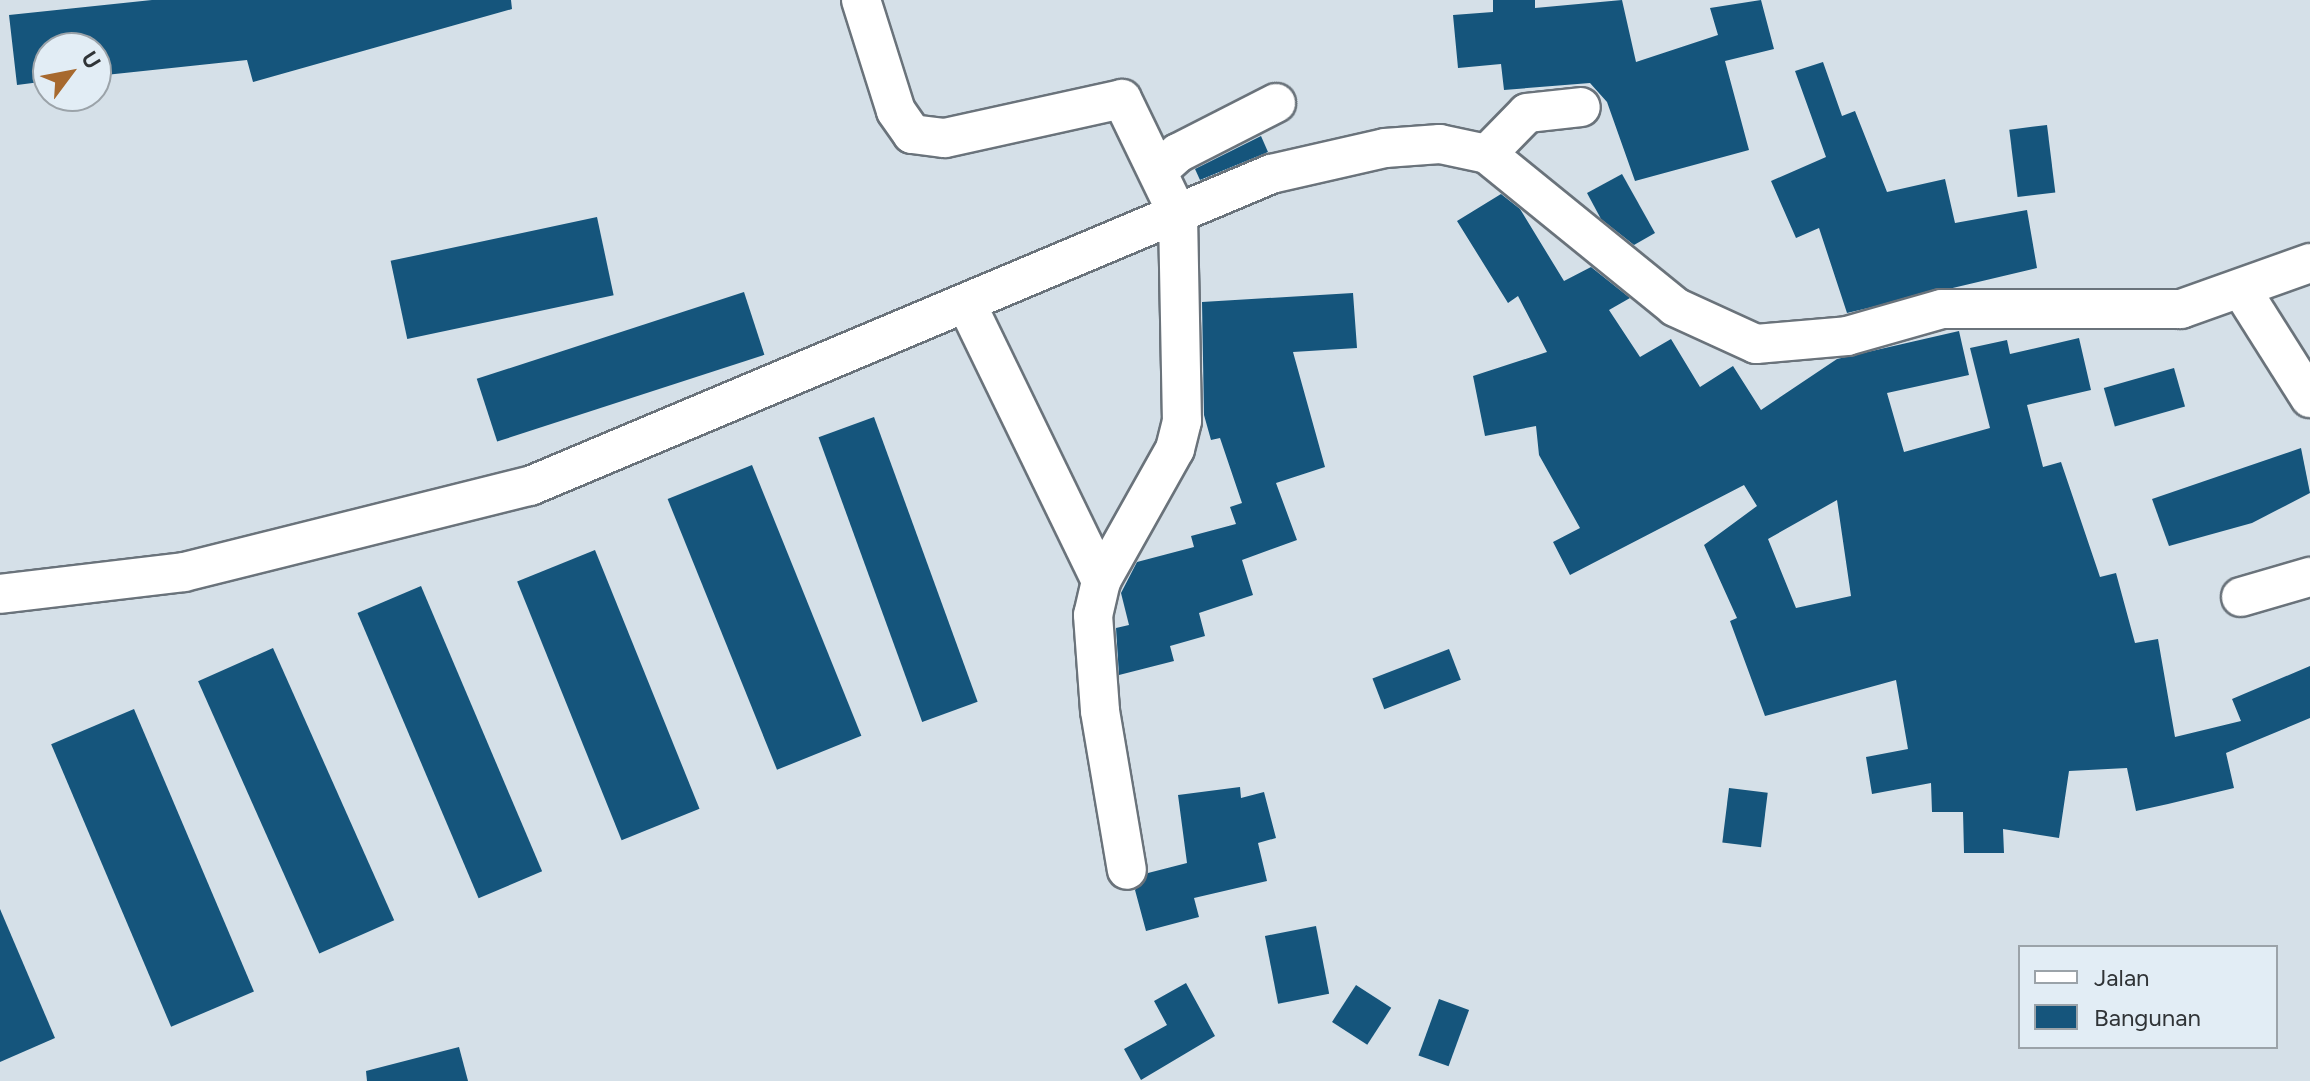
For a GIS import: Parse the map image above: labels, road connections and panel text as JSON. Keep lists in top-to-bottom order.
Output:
{
  "legend": ["Jalan", "Bangunan"],
  "north": "top right"
}
